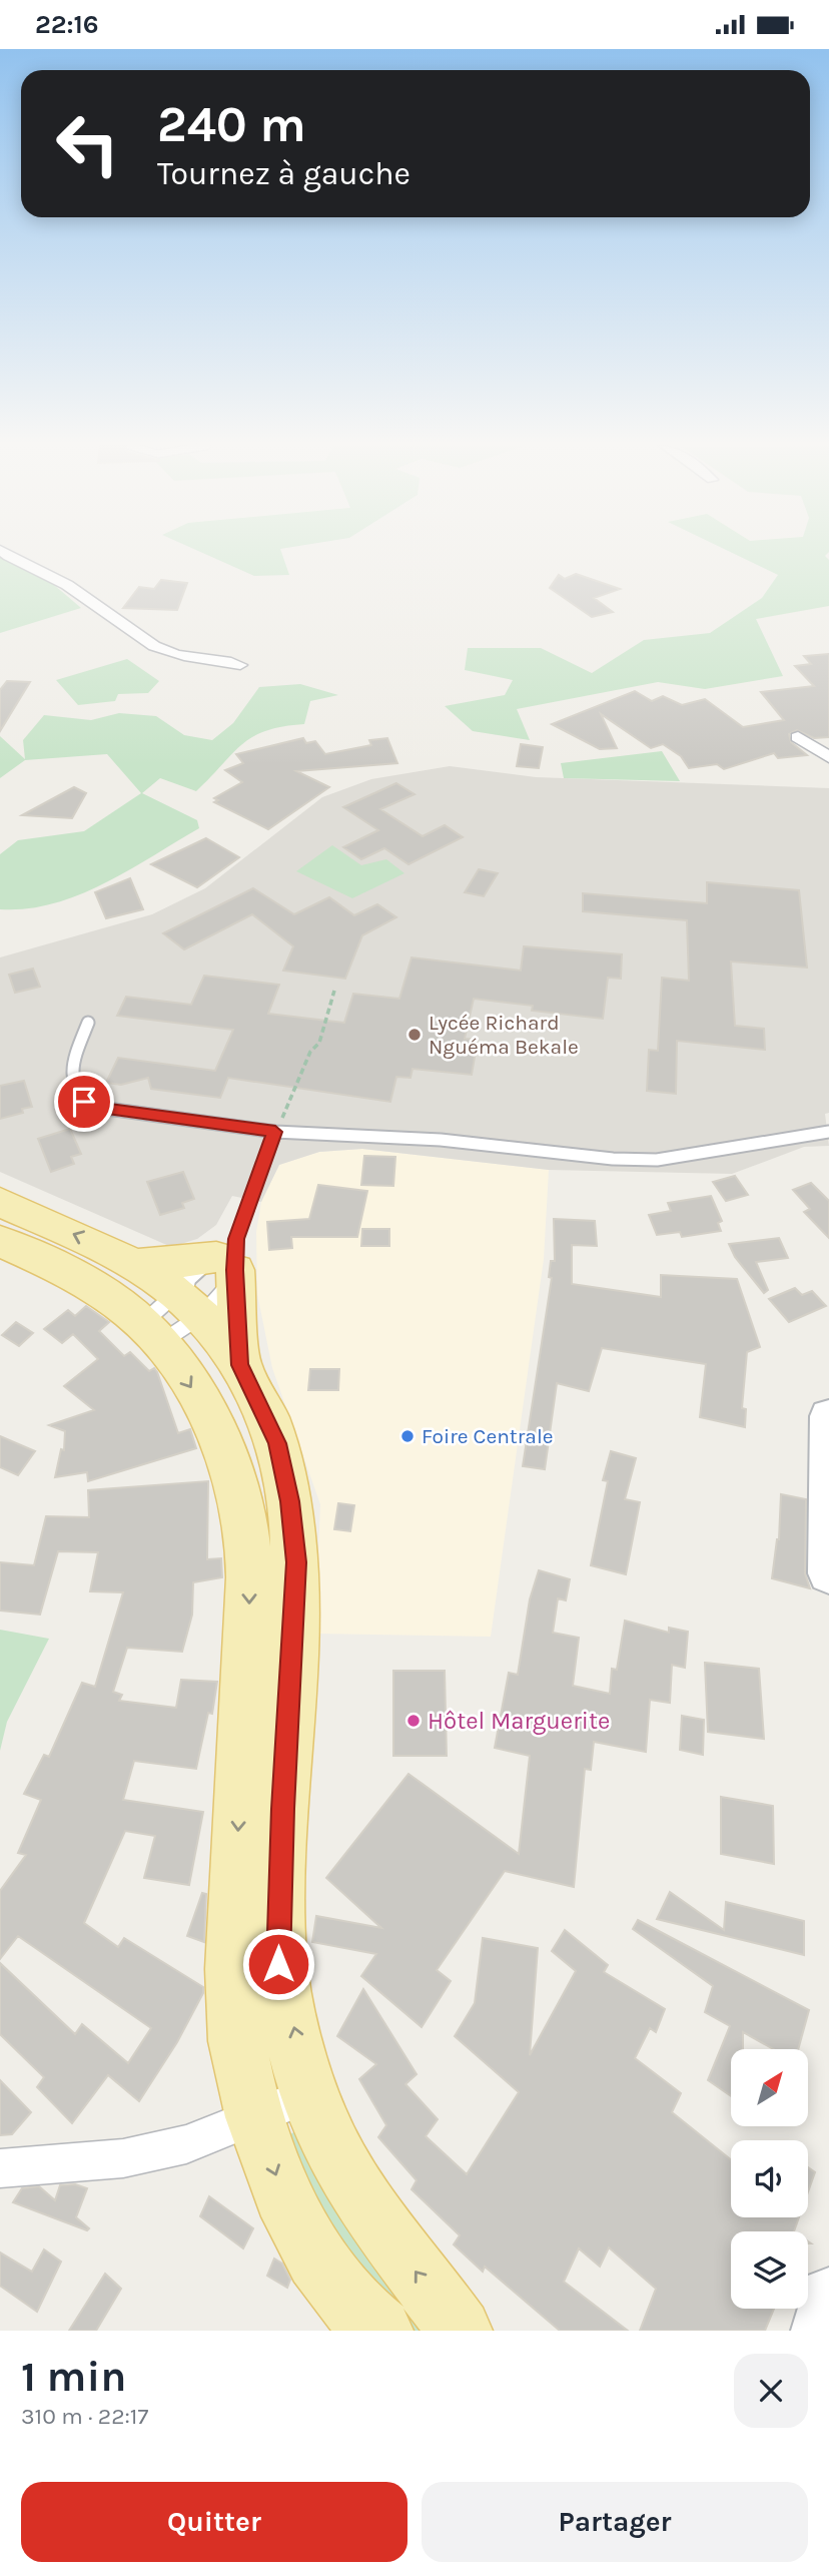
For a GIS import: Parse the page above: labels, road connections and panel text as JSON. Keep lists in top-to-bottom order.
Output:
{
  "places": ["Lycée Richard Nguéma Bekale", "Foire Centrale", "Hôtel Marguerite"],
  "north": "top right",
  "page": {
    "status": "22:16",
    "turn": ["240 m", "Tournez à gauche"],
    "heading": ["1 min", "310 m · 22:17"],
    "buttons": ["Quitter", "Partager"]
  }
}
